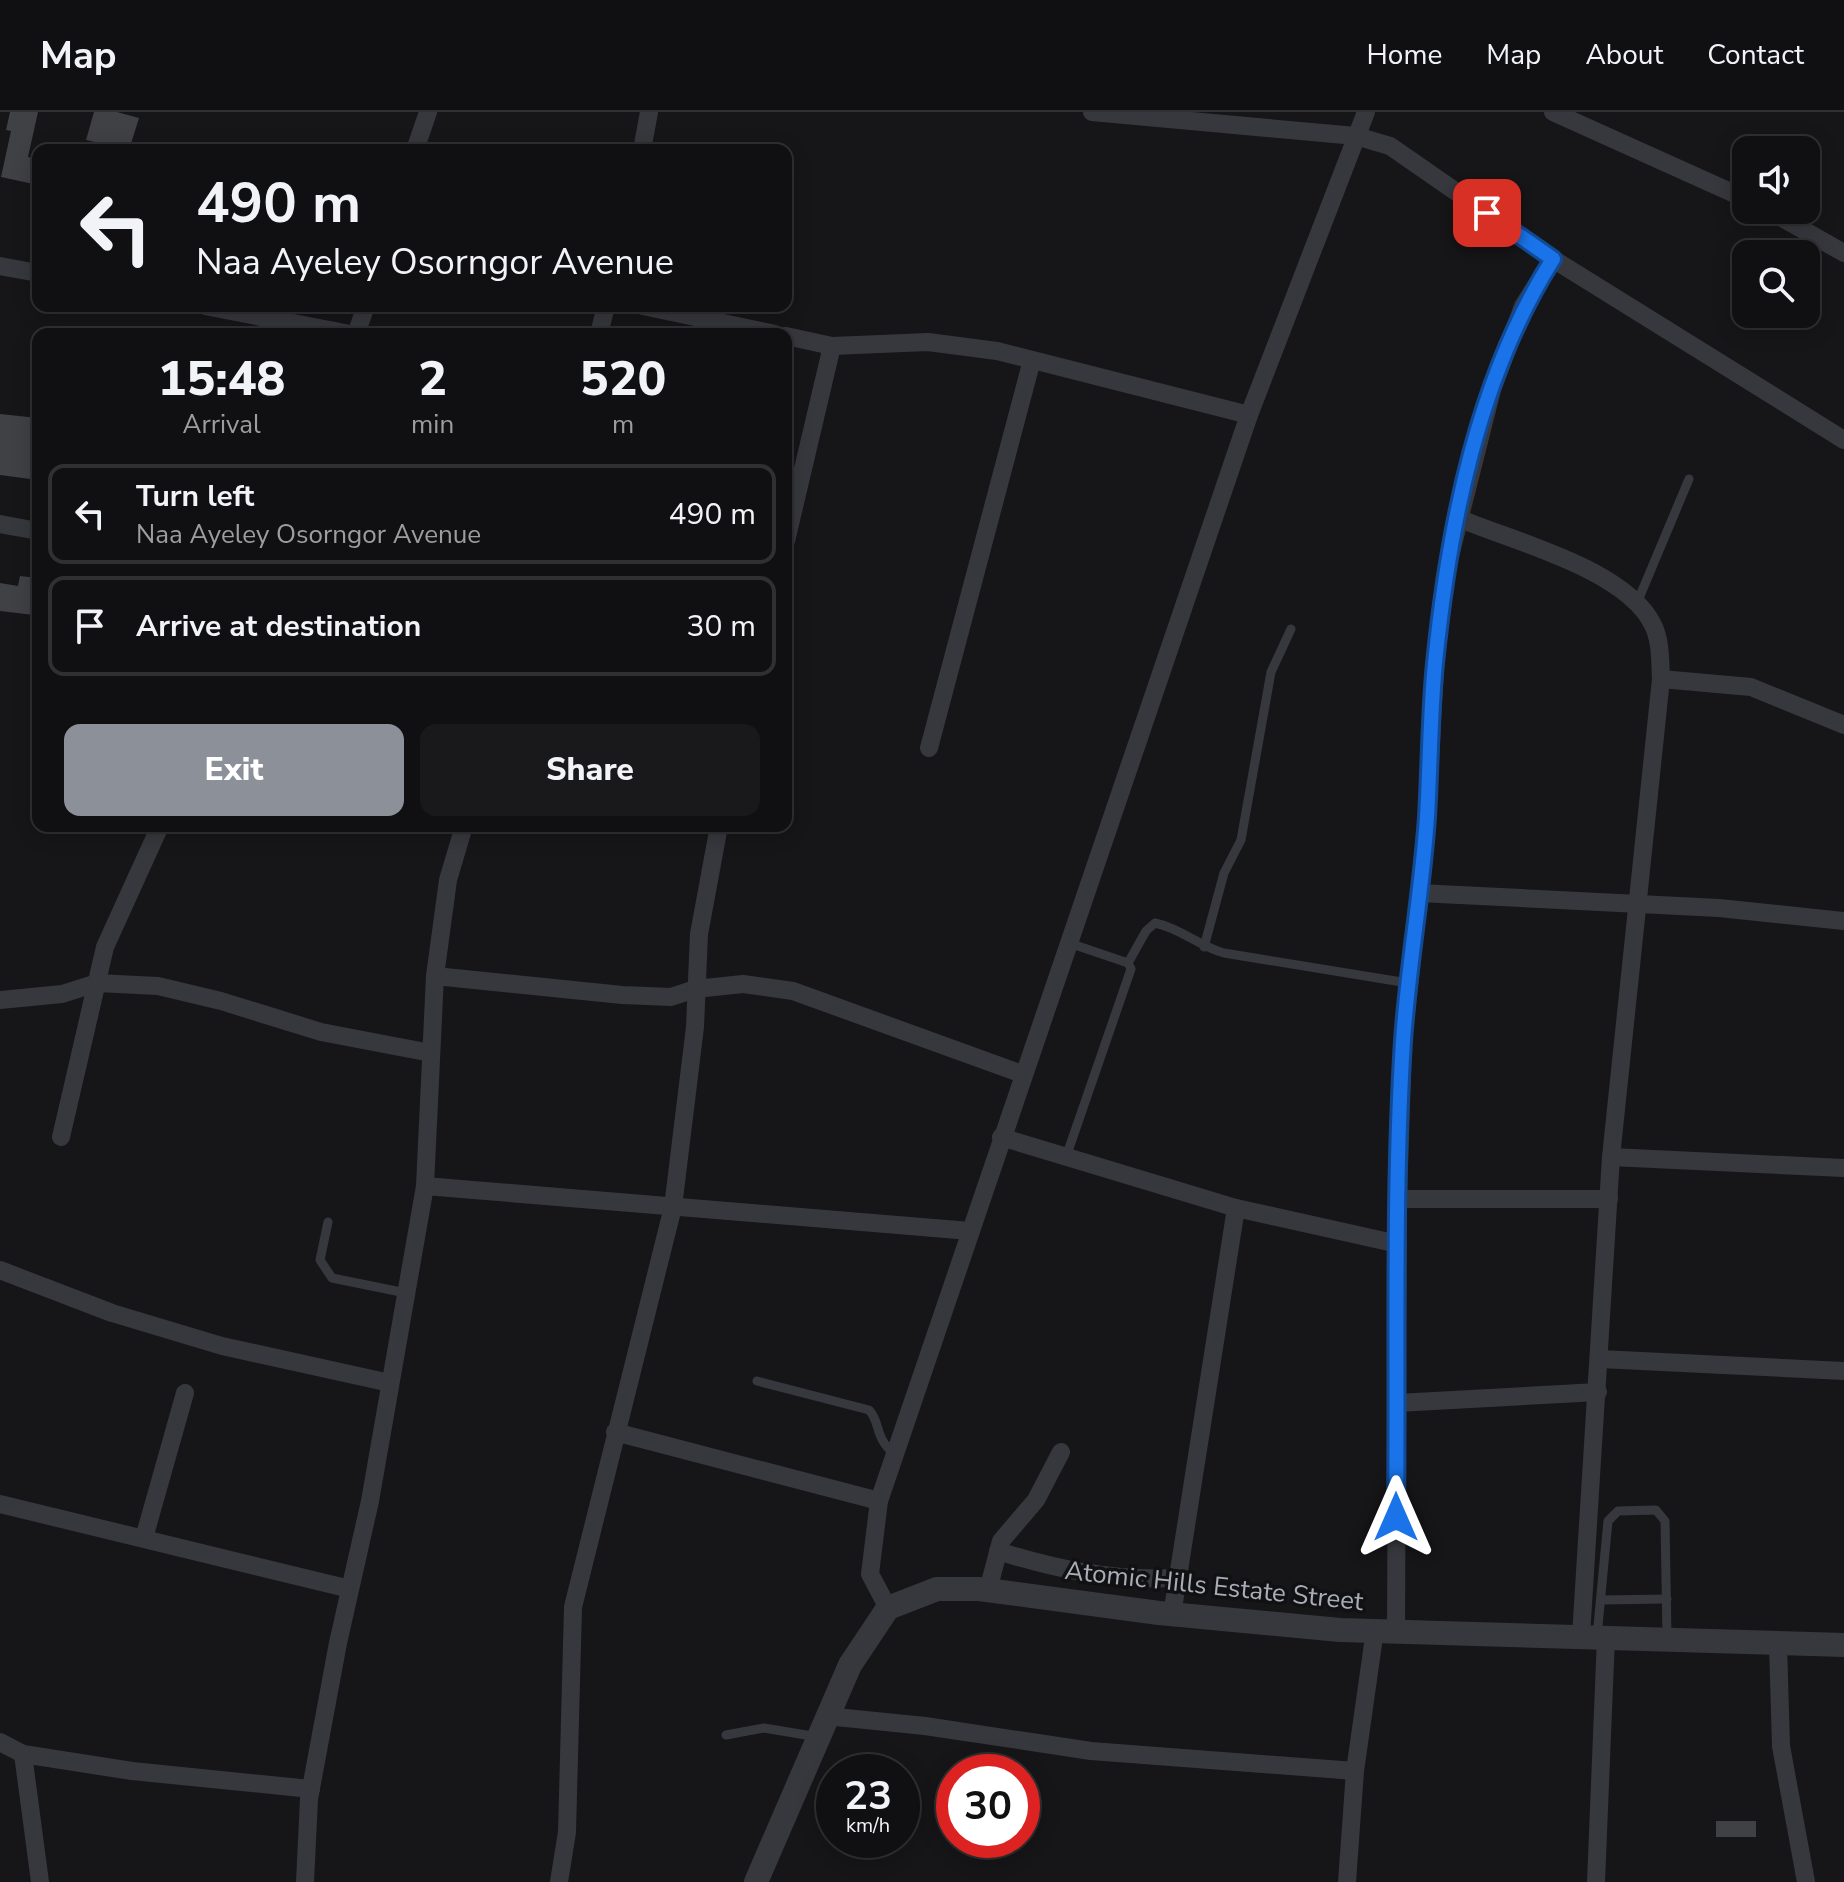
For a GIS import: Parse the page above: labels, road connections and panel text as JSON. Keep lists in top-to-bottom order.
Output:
{
  "streets": {
    "street": ["Atomic Hills Estate Street"]
  },
  "page": {
    "header": "Map",
    "nav": [
      "Home",
      "Map",
      "About",
      "Contact"
    ],
    "turn": ["490 m", "Naa Ayeley Osorngor Avenue"],
    "eta": [
      "15:48",
      "Arrival",
      "2",
      "min",
      "520",
      "m"
    ],
    "list": [
      {
        "name": "Turn left",
        "note": "Naa Ayeley Osorngor Avenue",
        "value": "490 m"
      },
      {
        "name": "Arrive at destination",
        "value": "30 m"
      }
    ],
    "buttons": ["Exit", "Share"],
    "speed": "23 km/h",
    "limit": "30"
  }
}
